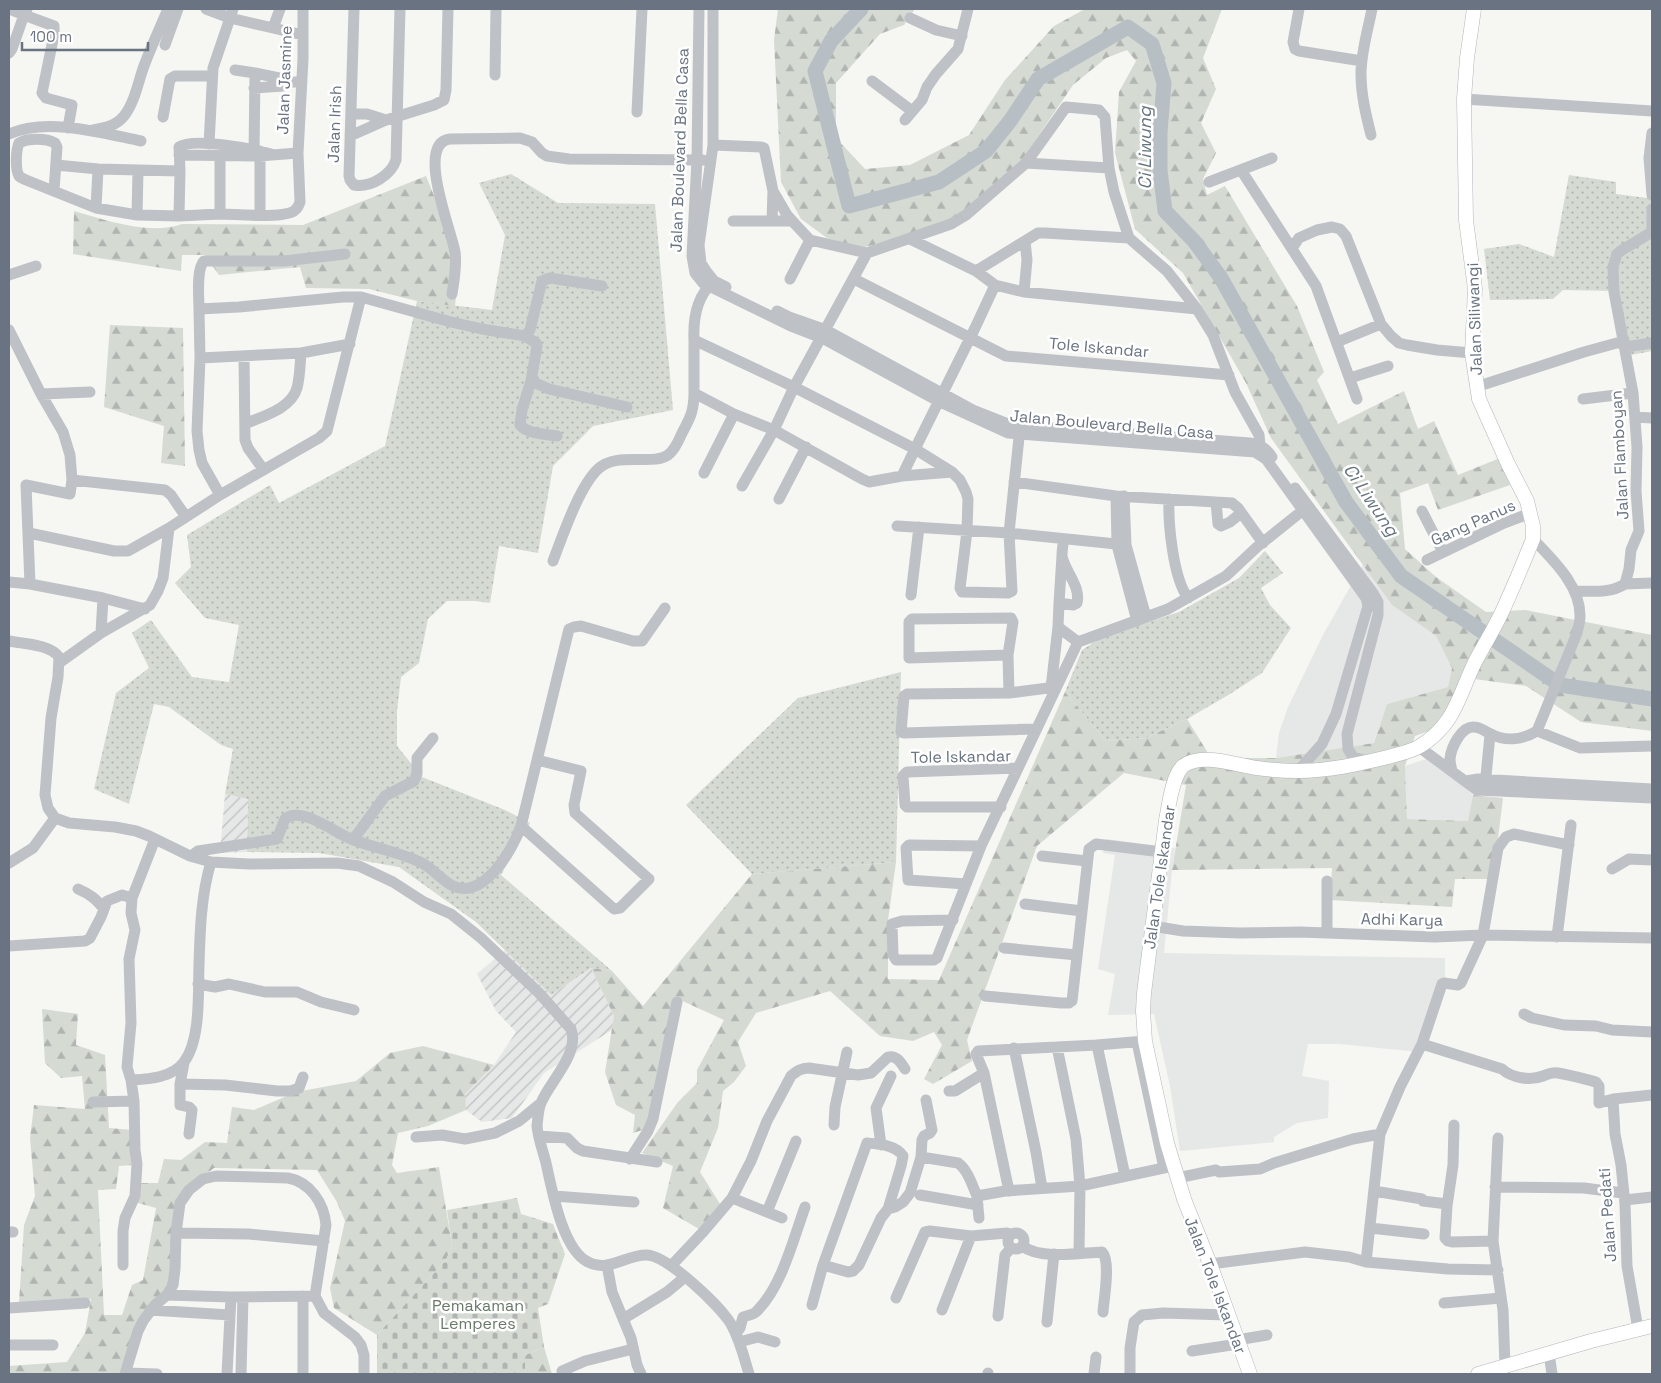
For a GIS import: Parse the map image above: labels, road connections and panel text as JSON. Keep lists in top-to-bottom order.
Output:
{
  "streets": {
    "main road": ["Jalan Siliwangi", "Jalan Tole Iskandar"],
    "street": [
      "Jalan Jasmine",
      "Jalan Irish",
      "Jalan Boulevard Bella Casa",
      "Tole Iskandar",
      "Jalan Flamboyan",
      "Gang Panus",
      "Adhi Karya",
      "Jalan Pedati"
    ]
  },
  "crossings": [
    ["Jalan Siliwangi", "Gang Panus"],
    ["Jalan Siliwangi", "Jalan Tole Iskandar"],
    ["Jalan Tole Iskandar", "Adhi Karya"]
  ],
  "water": ["Ci Liwung"],
  "parks": ["Pemakaman Lemperes"],
  "scale_bar": "100 m"
}
